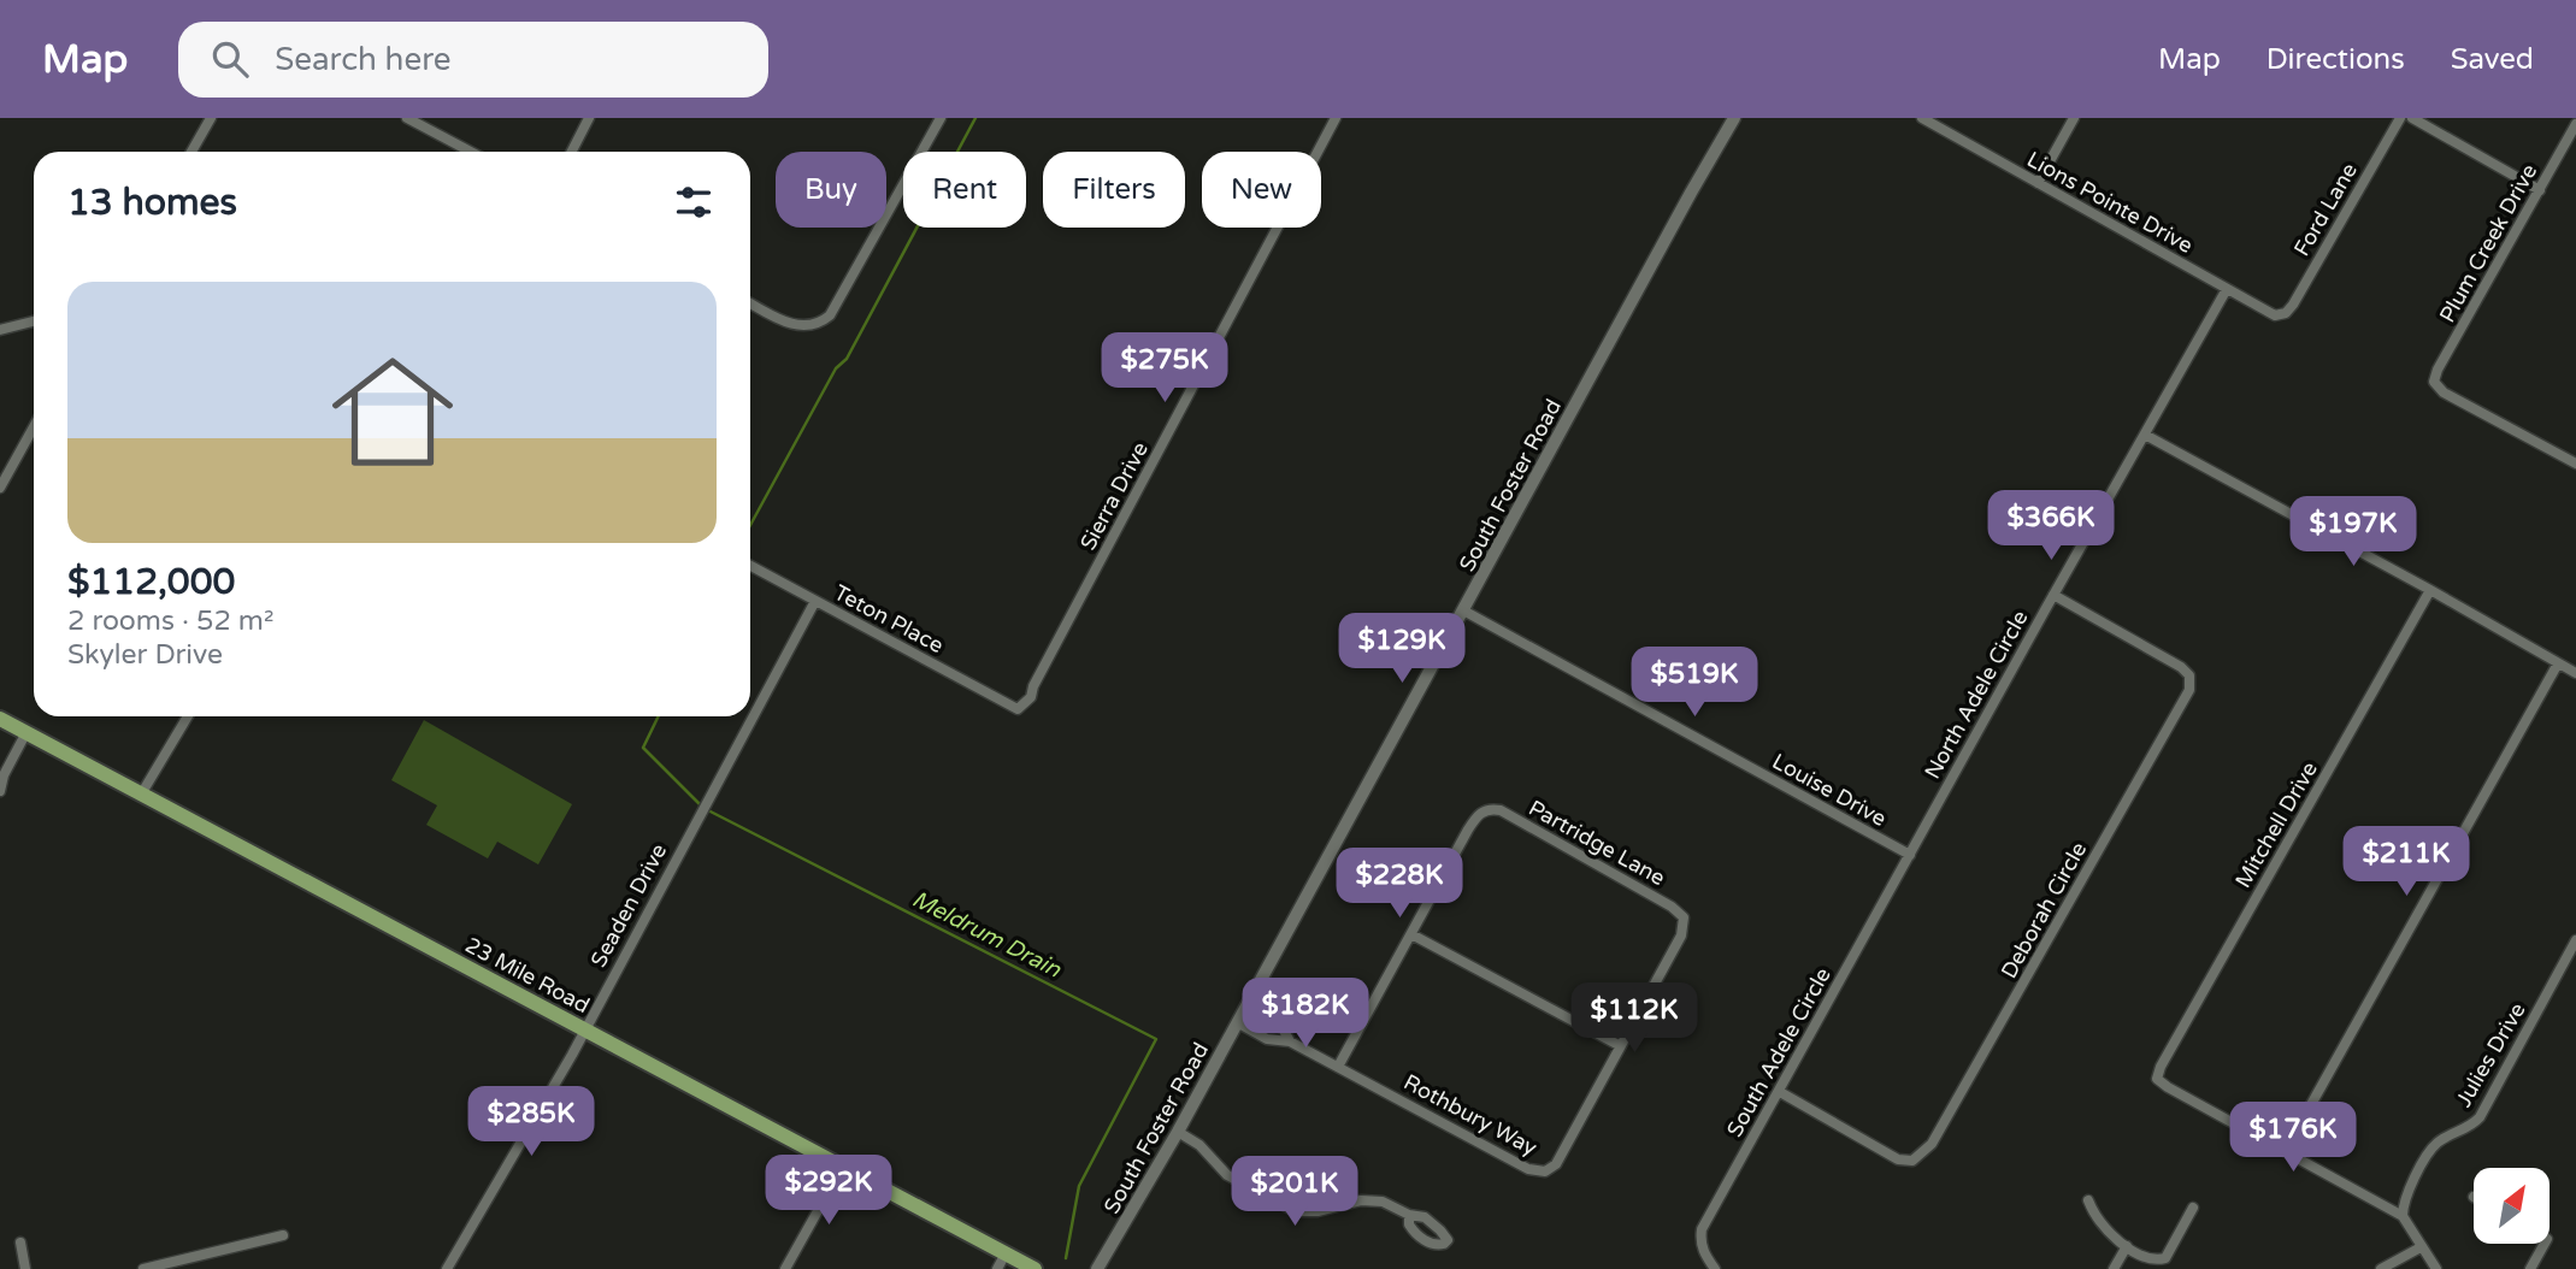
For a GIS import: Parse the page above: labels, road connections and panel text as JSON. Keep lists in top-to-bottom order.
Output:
{
  "streets": {
    "main road": ["23 Mile Road"],
    "street": [
      "Lions Pointe Drive",
      "Ford Lane",
      "Plum Creek Drive",
      "South Foster Road",
      "Sierra Drive",
      "Teton Place",
      "North Adele Circle",
      "Louise Drive",
      "Mitchell Drive",
      "Partridge Lane",
      "Seaden Drive",
      "Deborah Circle",
      "South Adele Circle",
      "Julies Drive",
      "Rothbury Way"
    ]
  },
  "crossings": [
    ["Lions Pointe Drive", "Ford Lane"],
    ["Lions Pointe Drive", "North Adele Circle"],
    ["South Foster Road", "Louise Drive"],
    ["South Foster Road", "Rothbury Way"],
    ["Sierra Drive", "Teton Place"],
    ["Teton Place", "Seaden Drive"],
    ["North Adele Circle", "Louise Drive"],
    ["North Adele Circle", "Deborah Circle"],
    ["North Adele Circle", "South Adele Circle"],
    ["Louise Drive", "South Adele Circle"],
    ["Partridge Lane", "Rothbury Way"],
    ["Seaden Drive", "23 Mile Road"],
    ["Deborah Circle", "South Adele Circle"]
  ],
  "water": ["Meldrum Drain"],
  "north": "top right",
  "page": {
    "header": "Map",
    "search": "Search here",
    "nav": ["Map", "Directions", "Saved"],
    "chip": [
      "Buy",
      "Rent",
      "Filters",
      "New"
    ],
    "heading": "13 homes",
    "list": [
      {
        "name": "$112,000",
        "note": "2 rooms · 52 m² · Skyler Drive"
      }
    ],
    "price": [
      "$275K",
      "$366K",
      "$197K",
      "$129K",
      "$519K",
      "$211K",
      "$228K",
      "$182K",
      "$112K",
      "$285K",
      "$176K",
      "$292K",
      "$201K"
    ]
  }
}
